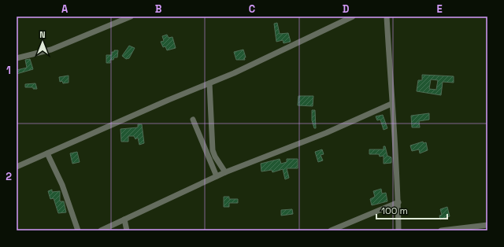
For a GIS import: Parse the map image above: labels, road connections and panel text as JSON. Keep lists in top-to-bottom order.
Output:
{
  "scale_bar": "100 m",
  "north": "top",
  "grid": {
    "columns": [
      "A",
      "B",
      "C",
      "D",
      "E"
    ],
    "rows": ["1", "2"]
  }
}
